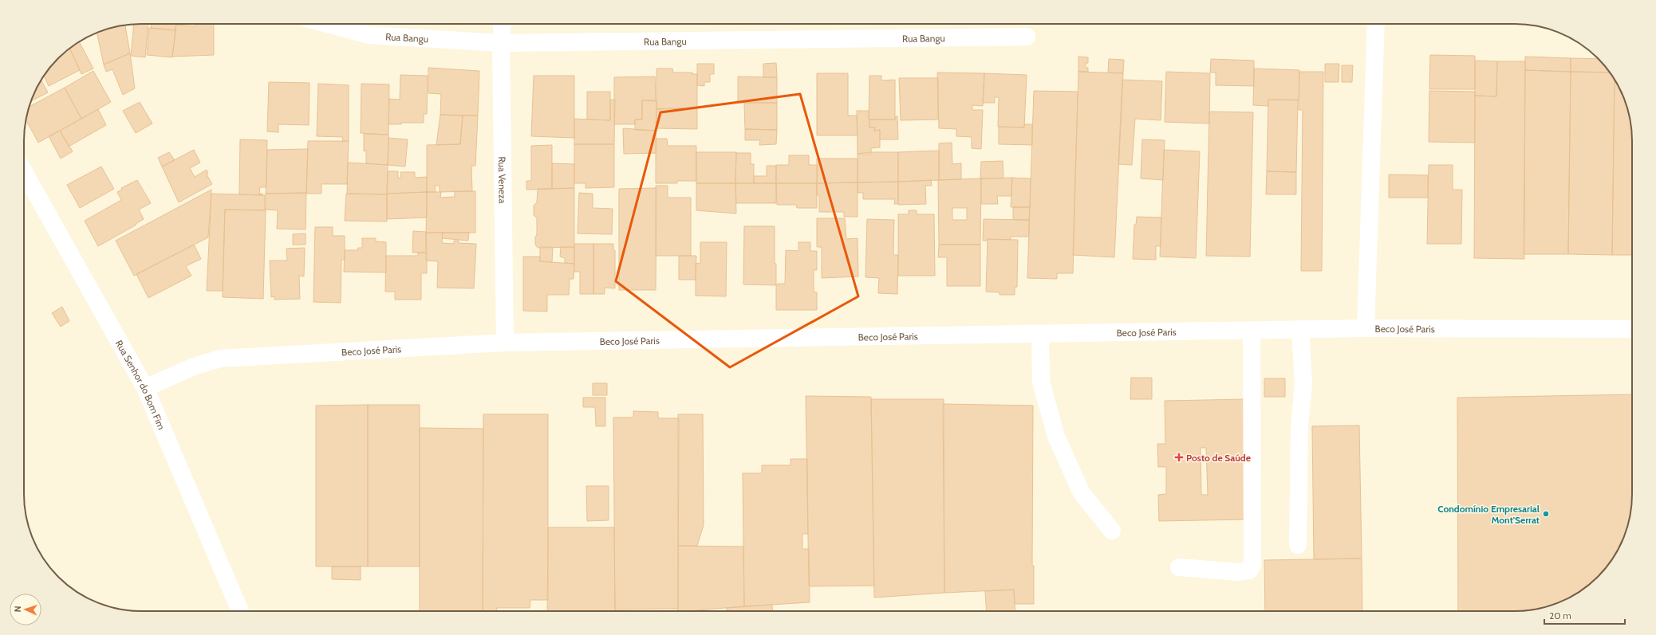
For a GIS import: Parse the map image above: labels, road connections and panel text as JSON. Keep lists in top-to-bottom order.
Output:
{
  "streets": {
    "street": [
      "Rua Bangu",
      "Rua Veneza",
      "Beco José Paris",
      "Rua Senhor do Bom Fim"
    ]
  },
  "crossings": [
    ["Rua Bangu", "Rua Veneza"],
    ["Rua Veneza", "Beco José Paris"],
    ["Beco José Paris", "Rua Senhor do Bom Fim"]
  ],
  "places": {
    "health": ["Posto de Saúde"],
    "other": ["Condomínio Empresarial Mont'Serrat"]
  },
  "scale_bar": "20 m",
  "north": "left"
}
